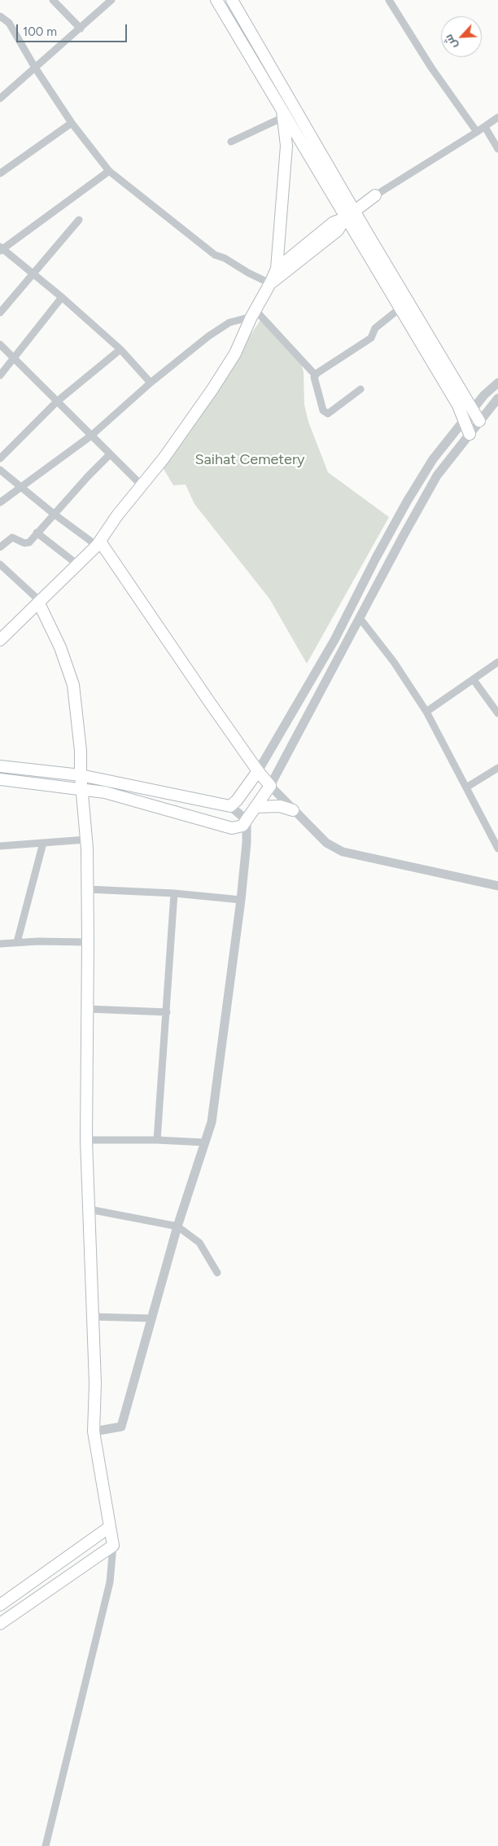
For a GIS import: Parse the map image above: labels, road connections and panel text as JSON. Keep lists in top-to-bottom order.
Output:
{
  "parks": ["Saihat Cemetery"],
  "scale_bar": "100 m",
  "north": "bottom left"
}
